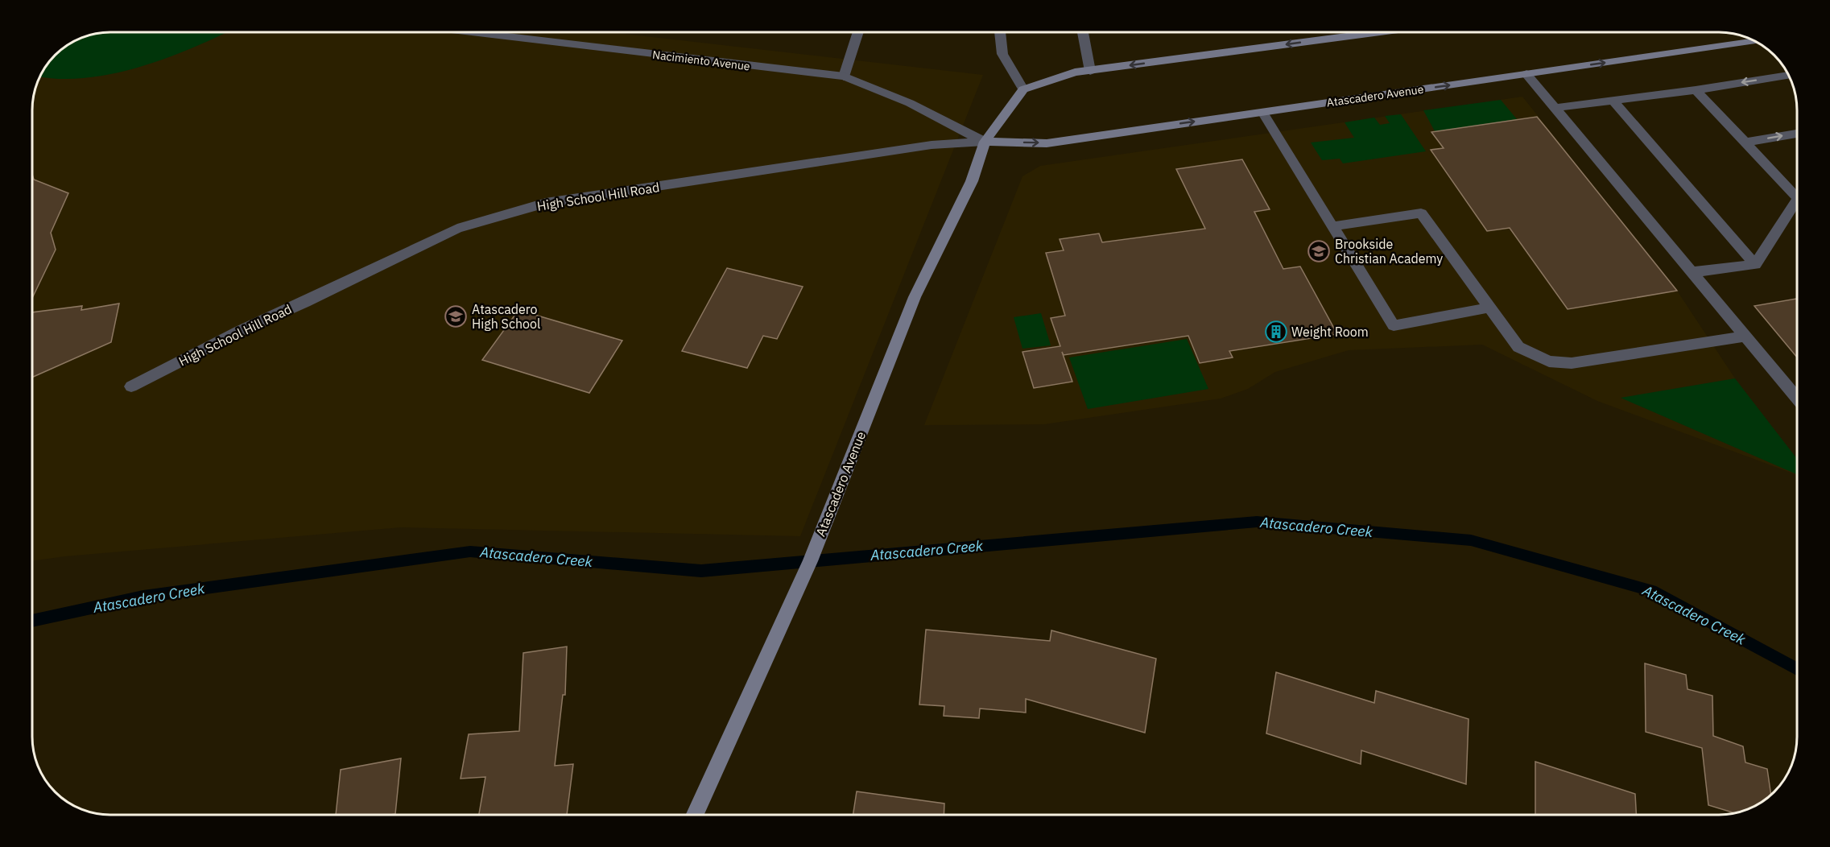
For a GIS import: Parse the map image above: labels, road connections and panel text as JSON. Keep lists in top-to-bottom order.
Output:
{
  "streets": {
    "street": ["Nacimiento Avenue", "Atascadero Avenue", "High School Hill Road"]
  },
  "crossings": [
    ["Nacimiento Avenue", "Atascadero Avenue"],
    ["Nacimiento Avenue", "High School Hill Road"],
    ["Atascadero Avenue", "High School Hill Road"]
  ],
  "water": ["Atascadero Creek"],
  "places": {
    "school or university": ["Brookside Christian Academy", "Atascadero High School"],
    "building": ["Weight Room"]
  }
}
